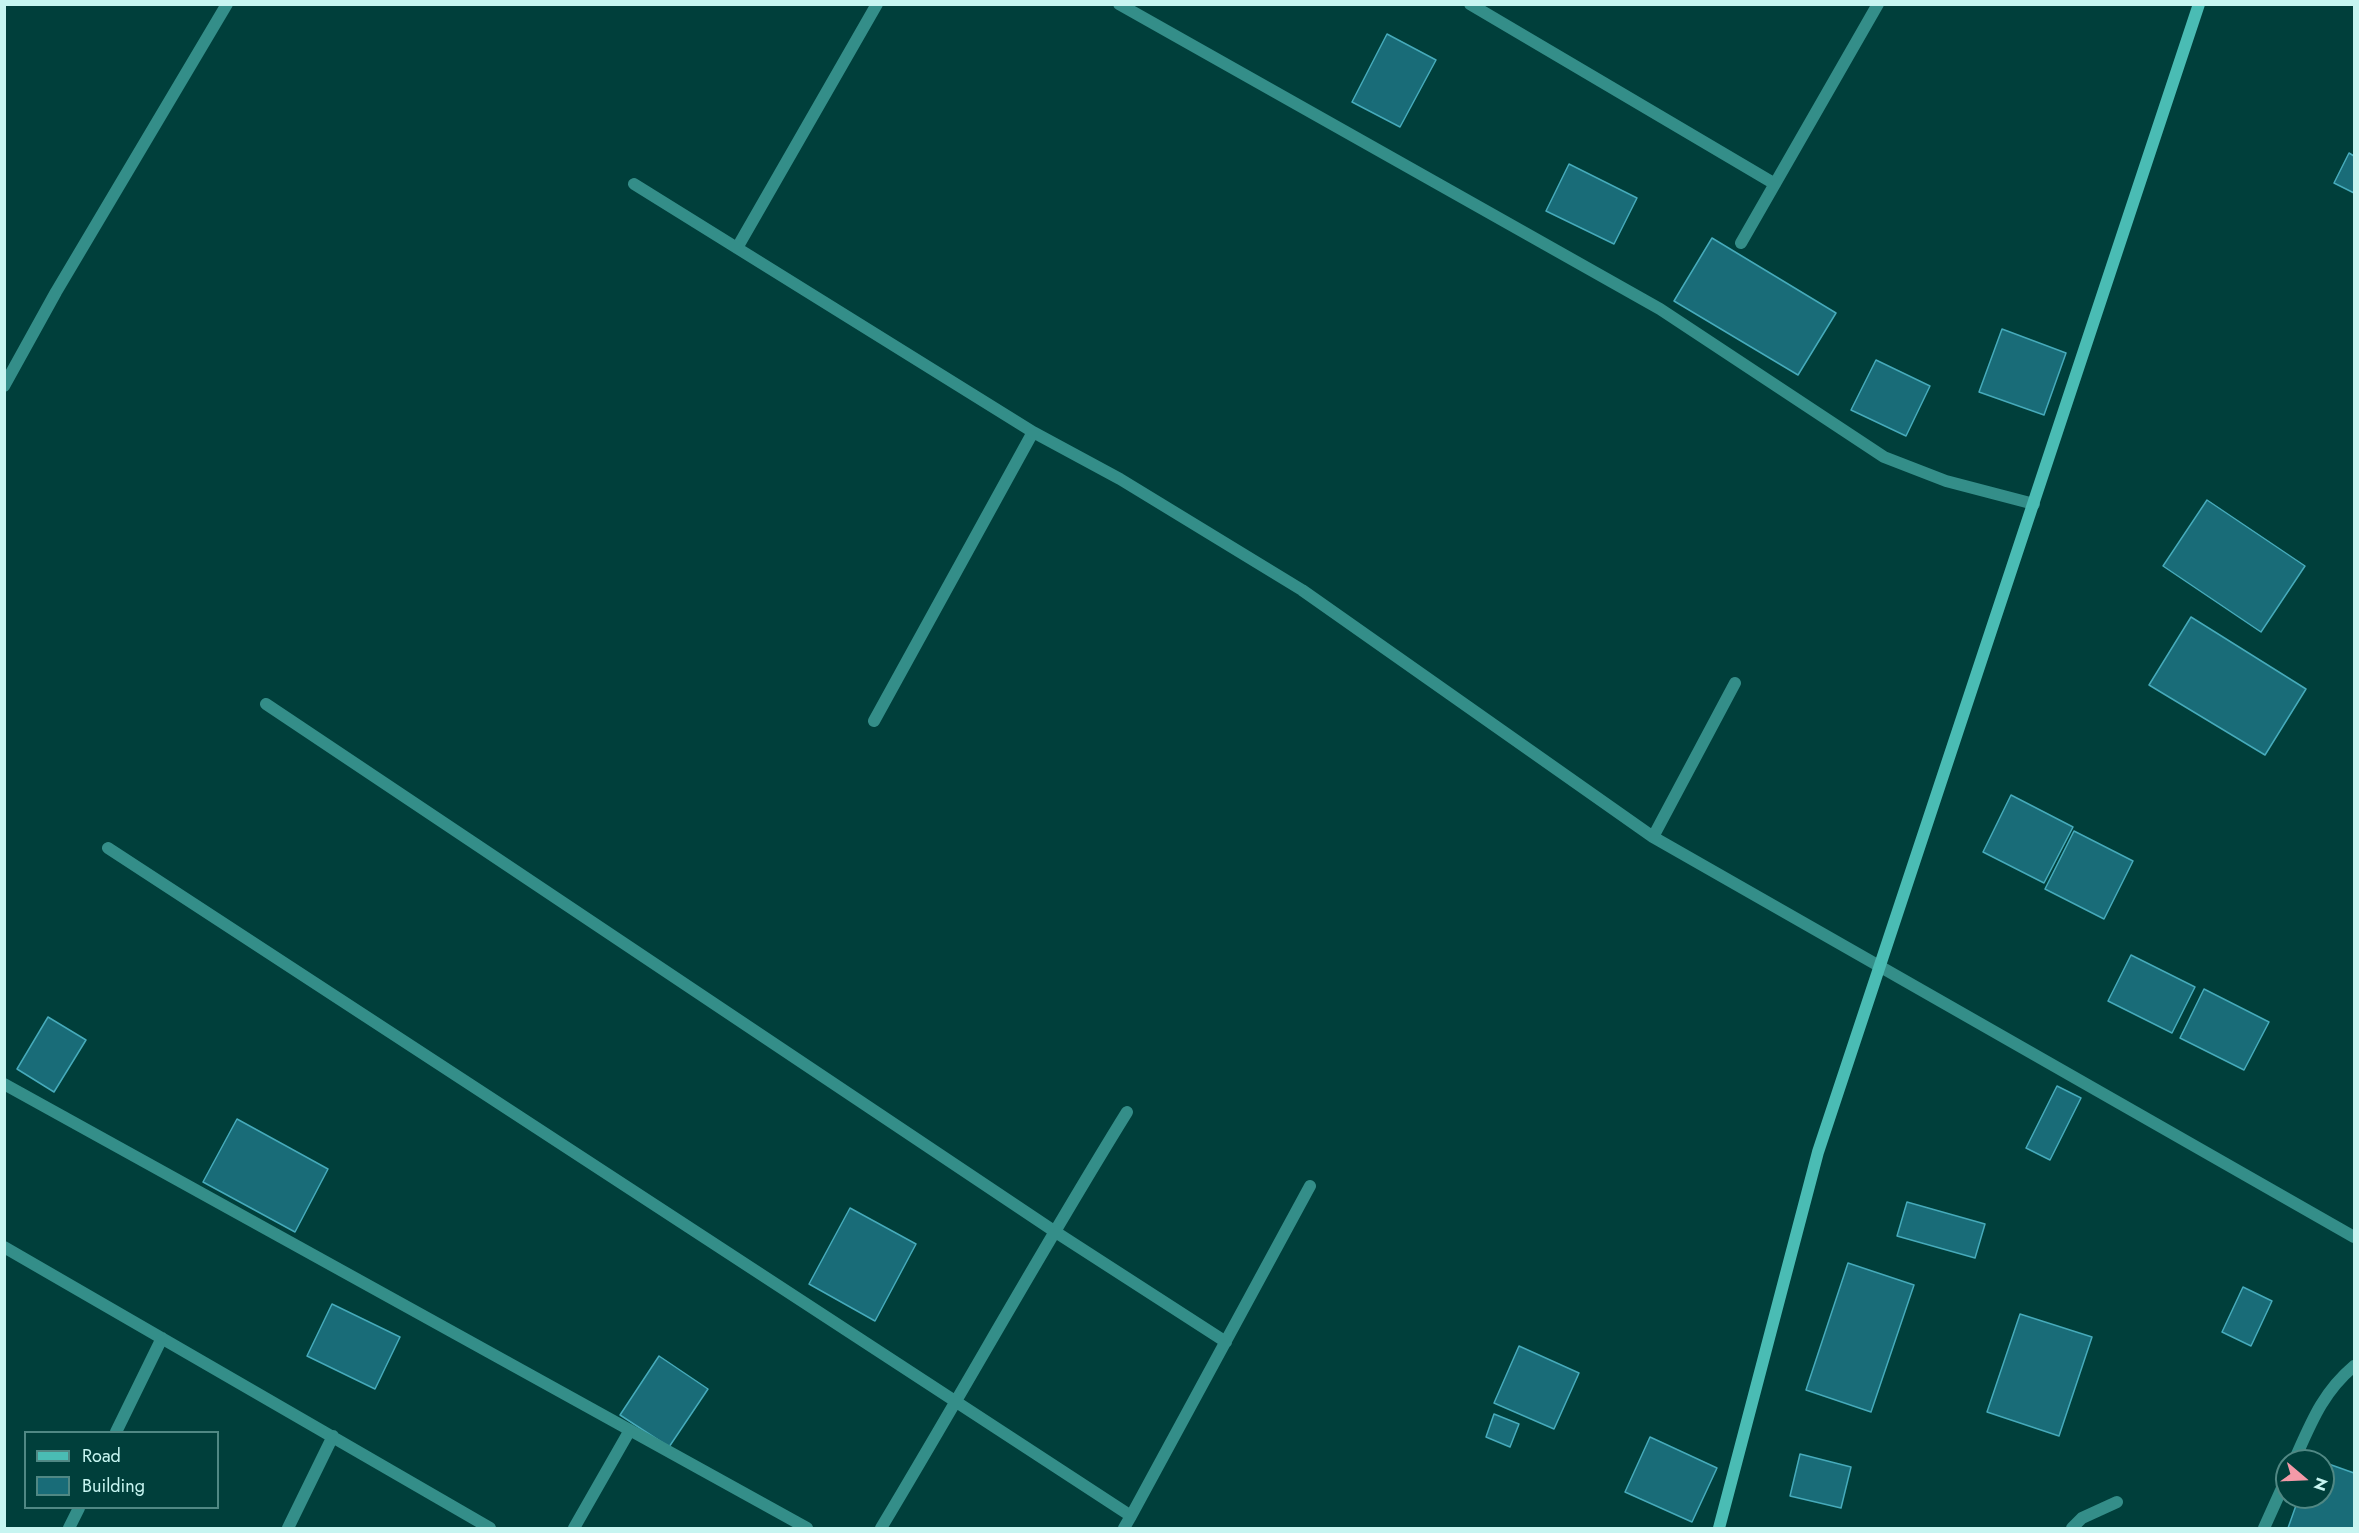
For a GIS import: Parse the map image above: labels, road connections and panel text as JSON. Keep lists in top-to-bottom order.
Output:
{
  "legend": ["Road", "Building"],
  "north": "right"
}
